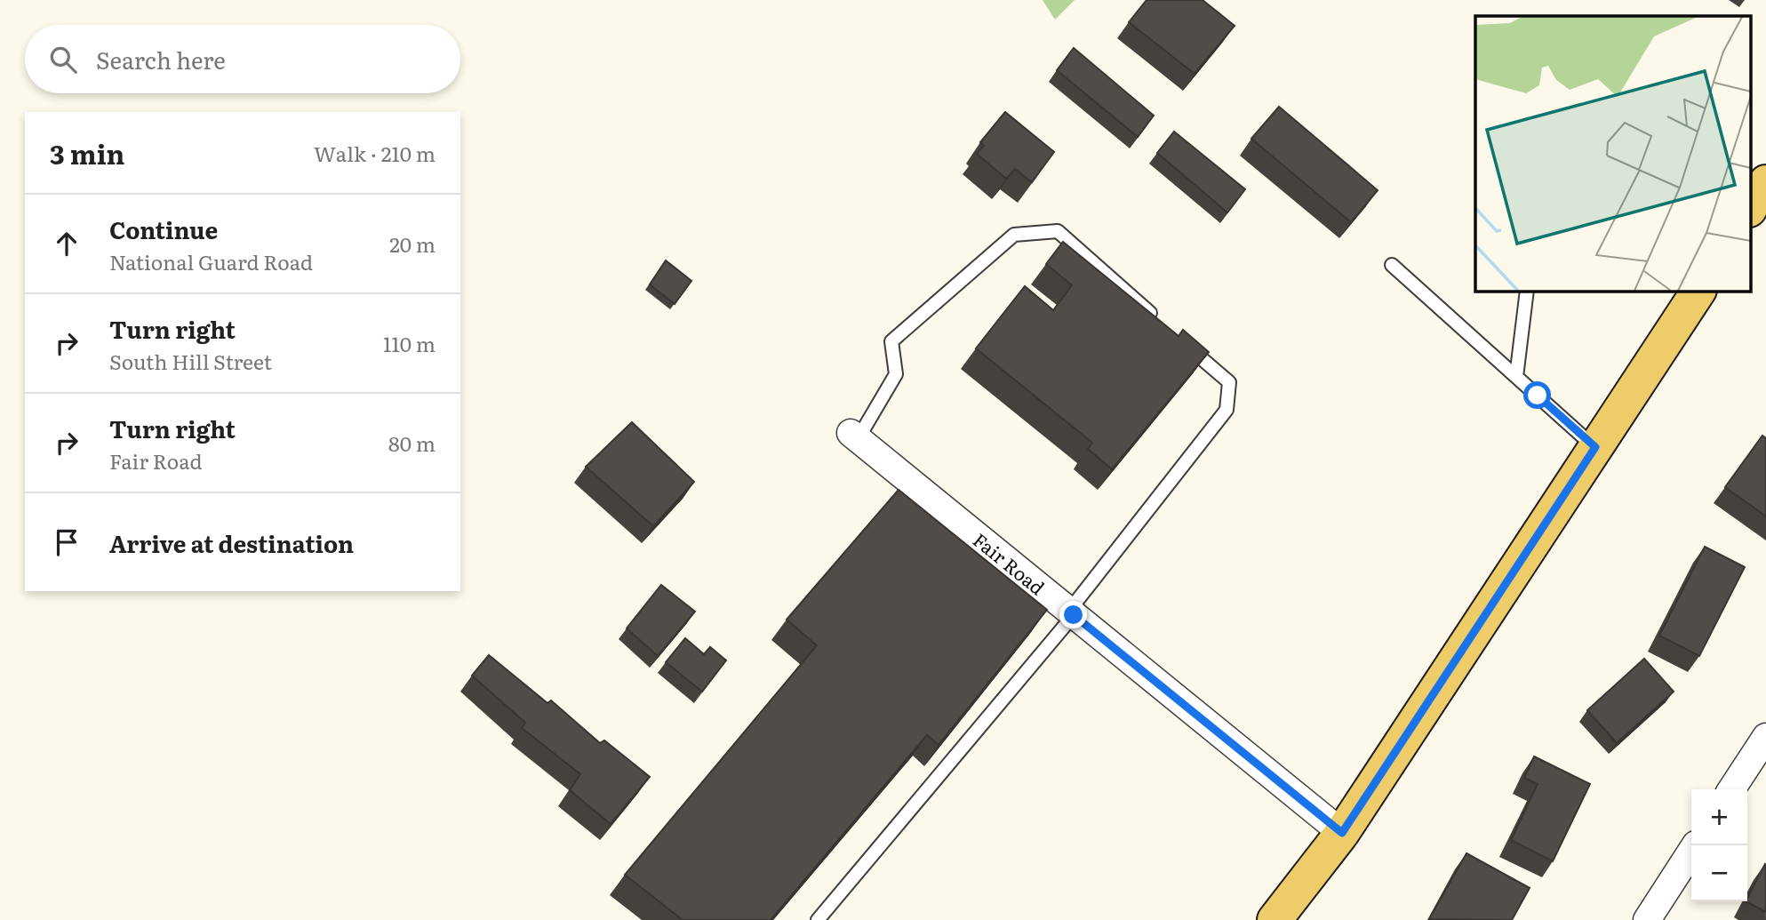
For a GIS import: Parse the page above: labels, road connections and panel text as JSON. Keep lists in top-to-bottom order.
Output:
{
  "streets": {
    "street": ["Fair Road"]
  },
  "page": {
    "search": "Search here",
    "heading": ["3 min", "Walk · 210 m"],
    "list": [
      ["Continue", "National Guard Road", "20 m"],
      ["Turn right", "South Hill Street", "110 m"],
      ["Turn right", "Fair Road", "80 m"],
      "Arrive at destination"
    ],
    "map_buttons": ["+", "−"]
  }
}
